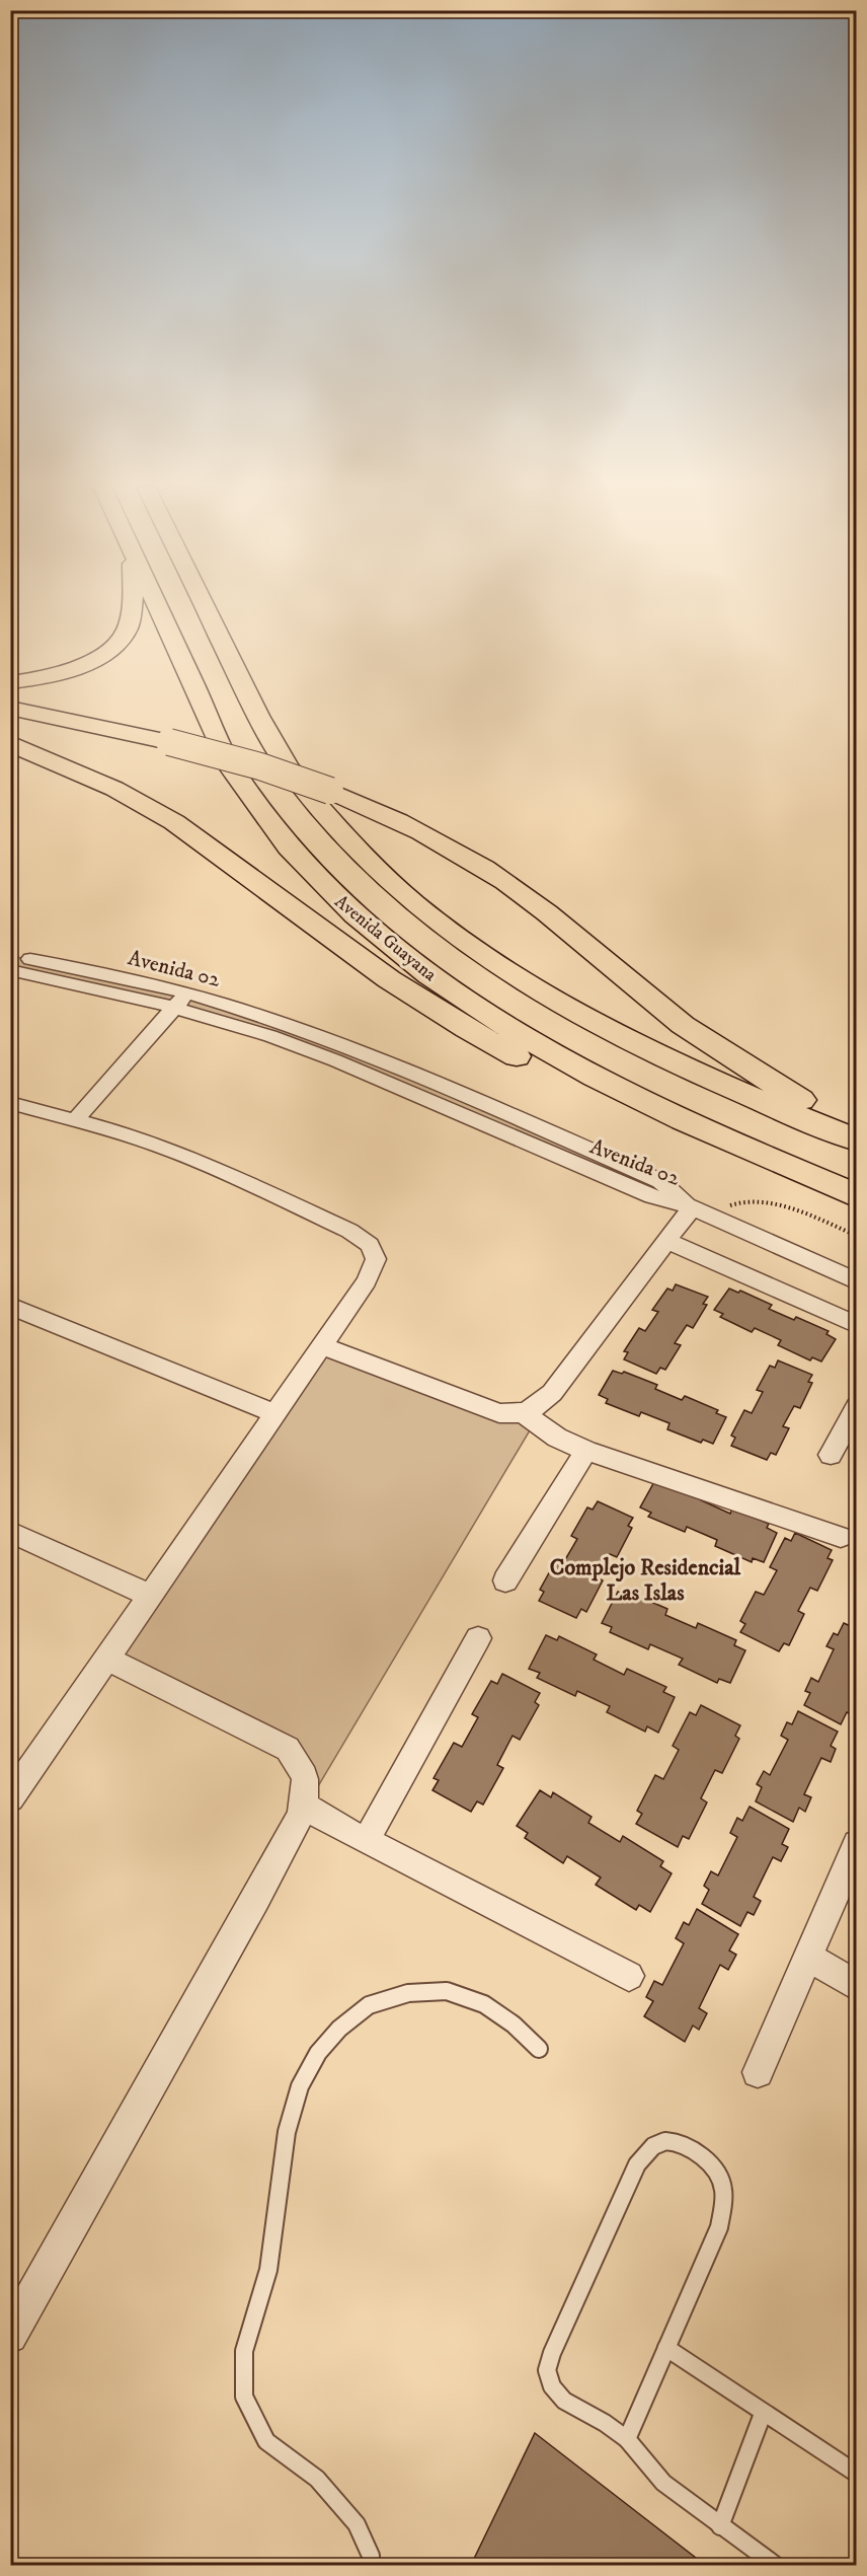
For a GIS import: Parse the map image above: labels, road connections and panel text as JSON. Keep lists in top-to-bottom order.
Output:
{
  "streets": {
    "main road": ["Avenida Guayana"],
    "street": ["Avenida 02"]
  },
  "districts": ["Complejo Residencial Las Islas"]
}
